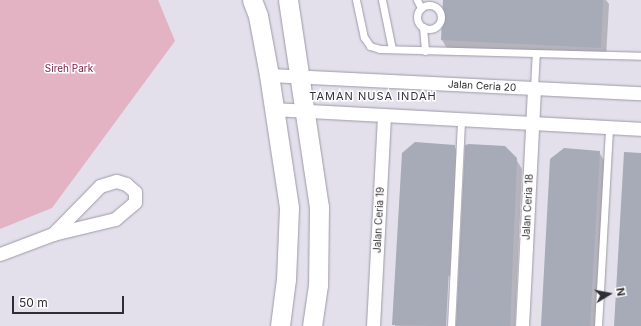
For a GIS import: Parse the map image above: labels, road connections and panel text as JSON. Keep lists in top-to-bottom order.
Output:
{
  "streets": {
    "street": ["Jalan Ceria 20", "Jalan Ceria 18", "Jalan Ceria 19"]
  },
  "crossings": [
    ["Jalan Ceria 20", "Jalan Ceria 18"]
  ],
  "districts": ["TAMAN NUSA INDAH"],
  "parks": ["Sireh Park"],
  "scale_bar": "50 m",
  "north": "right"
}
